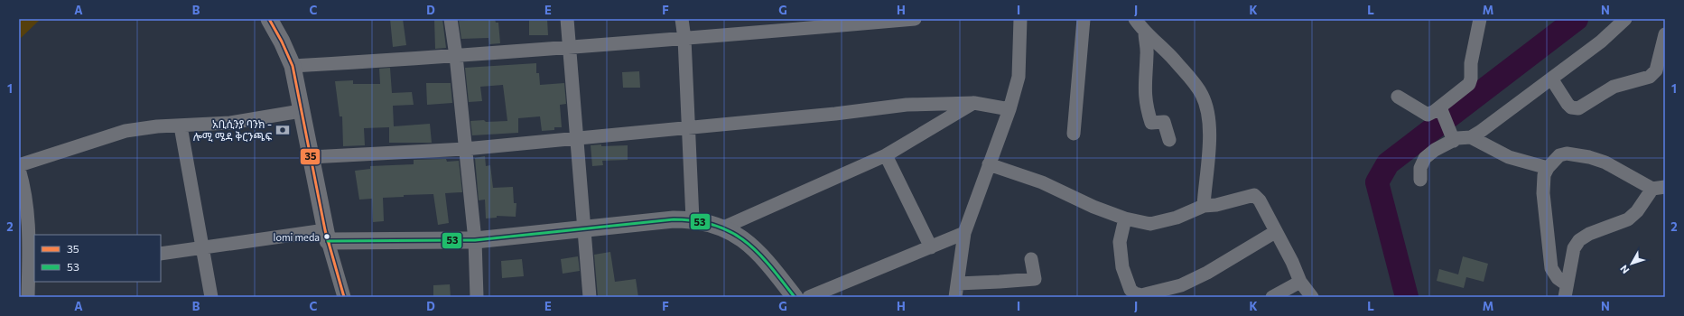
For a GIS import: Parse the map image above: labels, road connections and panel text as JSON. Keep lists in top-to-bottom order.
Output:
{
  "places": {
    "bank": ["አቢሲንያ ባንክ - ሎሚ ሜዳ ቅርንጫፍ"],
    "other": ["lomi meda"]
  },
  "lines": ["transit line 35", "transit line 53"],
  "legend": ["35", "53"],
  "north": "bottom left",
  "grid": {
    "columns": [
      "A",
      "B",
      "C",
      "D",
      "E",
      "F",
      "G",
      "H",
      "I",
      "J",
      "K",
      "L",
      "M",
      "N"
    ],
    "rows": ["1", "2"]
  }
}
